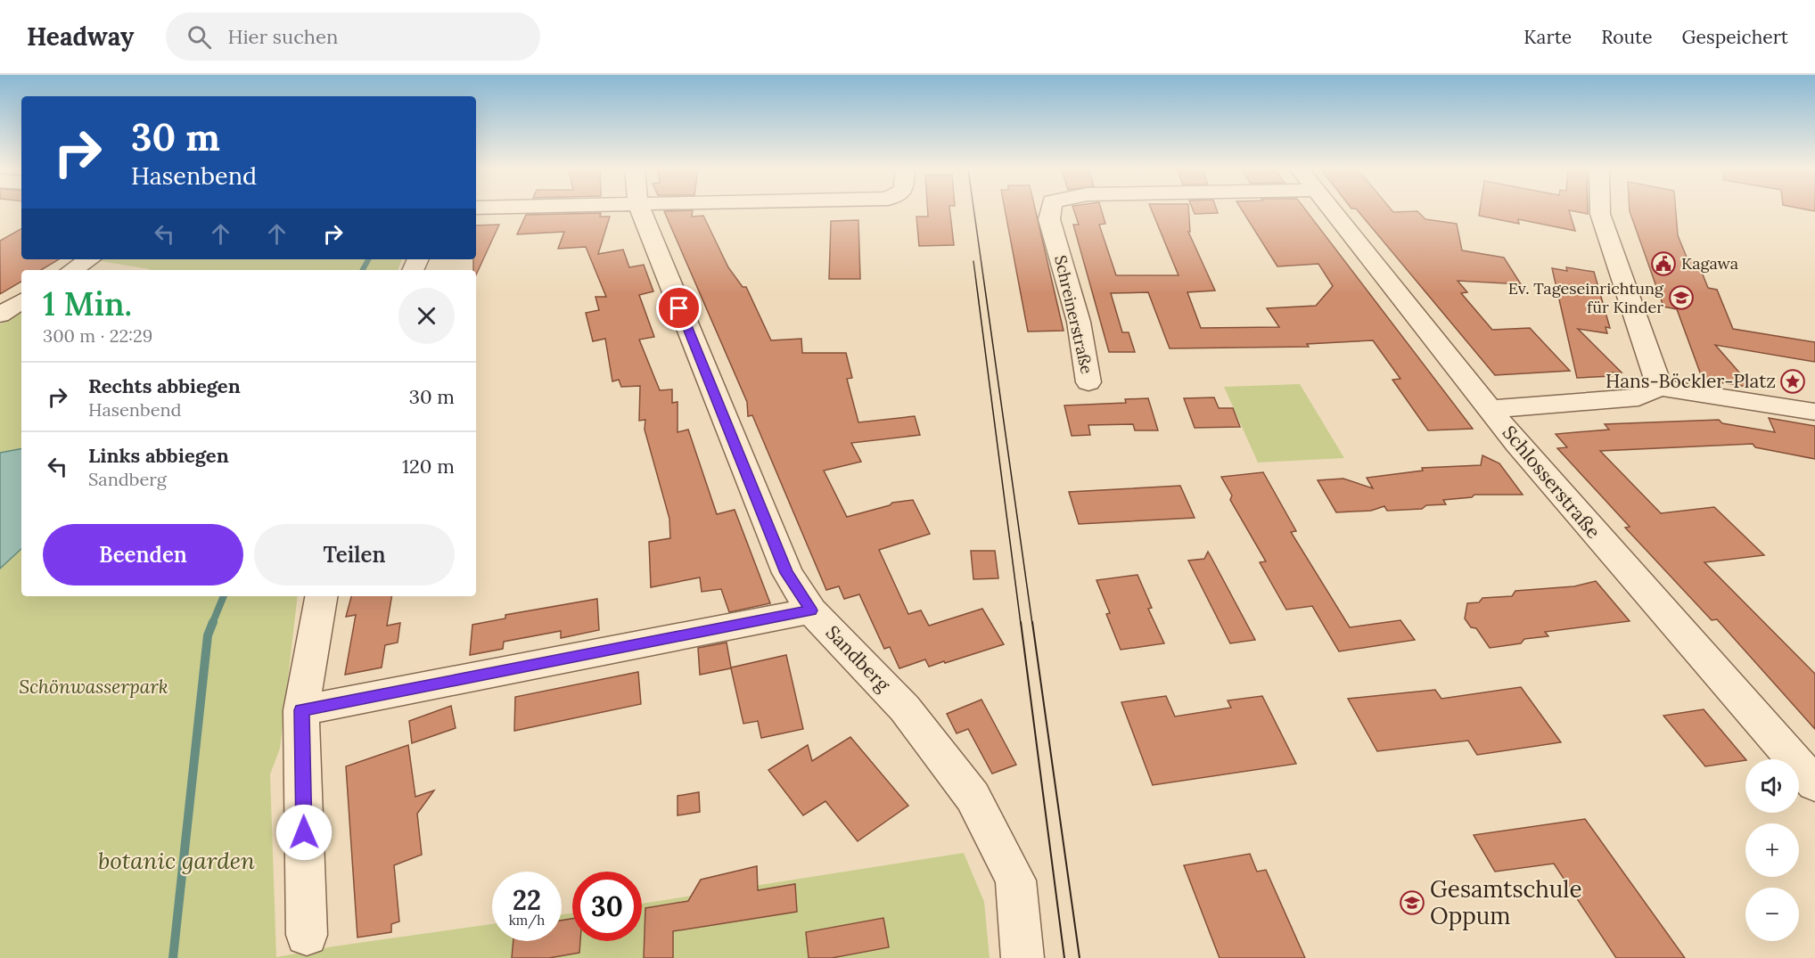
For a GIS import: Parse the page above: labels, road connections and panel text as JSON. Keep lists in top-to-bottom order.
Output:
{
  "streets": {
    "street": ["Schreinerstraße", "Schlosserstraße", "Sandberg"]
  },
  "parks": ["Schönwasserpark", "botanic garden"],
  "places": {
    "public building": ["Kagawa"],
    "school or university": ["Ev. Tageseinrichtung für Kinder", "Gesamtschule Oppum"],
    "place": ["Hans-Böckler-Platz"]
  },
  "page": {
    "header": "Headway",
    "search": "Hier suchen",
    "nav": ["Karte", "Route", "Gespeichert"],
    "turn": ["30 m", "Hasenbend"],
    "heading": ["1 Min.", "300 m · 22:29"],
    "list": [
      {
        "name": "Rechts abbiegen",
        "note": "Hasenbend",
        "value": "30 m"
      },
      {
        "name": "Links abbiegen",
        "note": "Sandberg",
        "value": "120 m"
      }
    ],
    "buttons": ["Beenden", "Teilen"],
    "map_buttons": ["+", "−"],
    "speed": "22 km/h",
    "limit": "30"
  }
}
